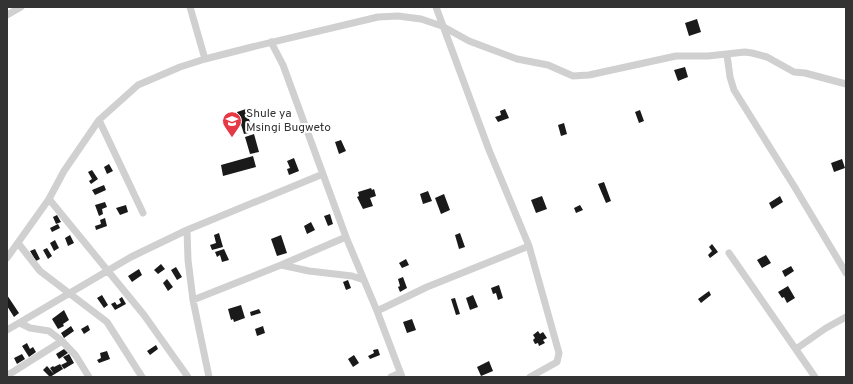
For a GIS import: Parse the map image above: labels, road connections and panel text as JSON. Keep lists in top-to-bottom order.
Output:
{
  "places": {
    "school or university": ["Shule ya Msingi Bugweto"]
  }
}
